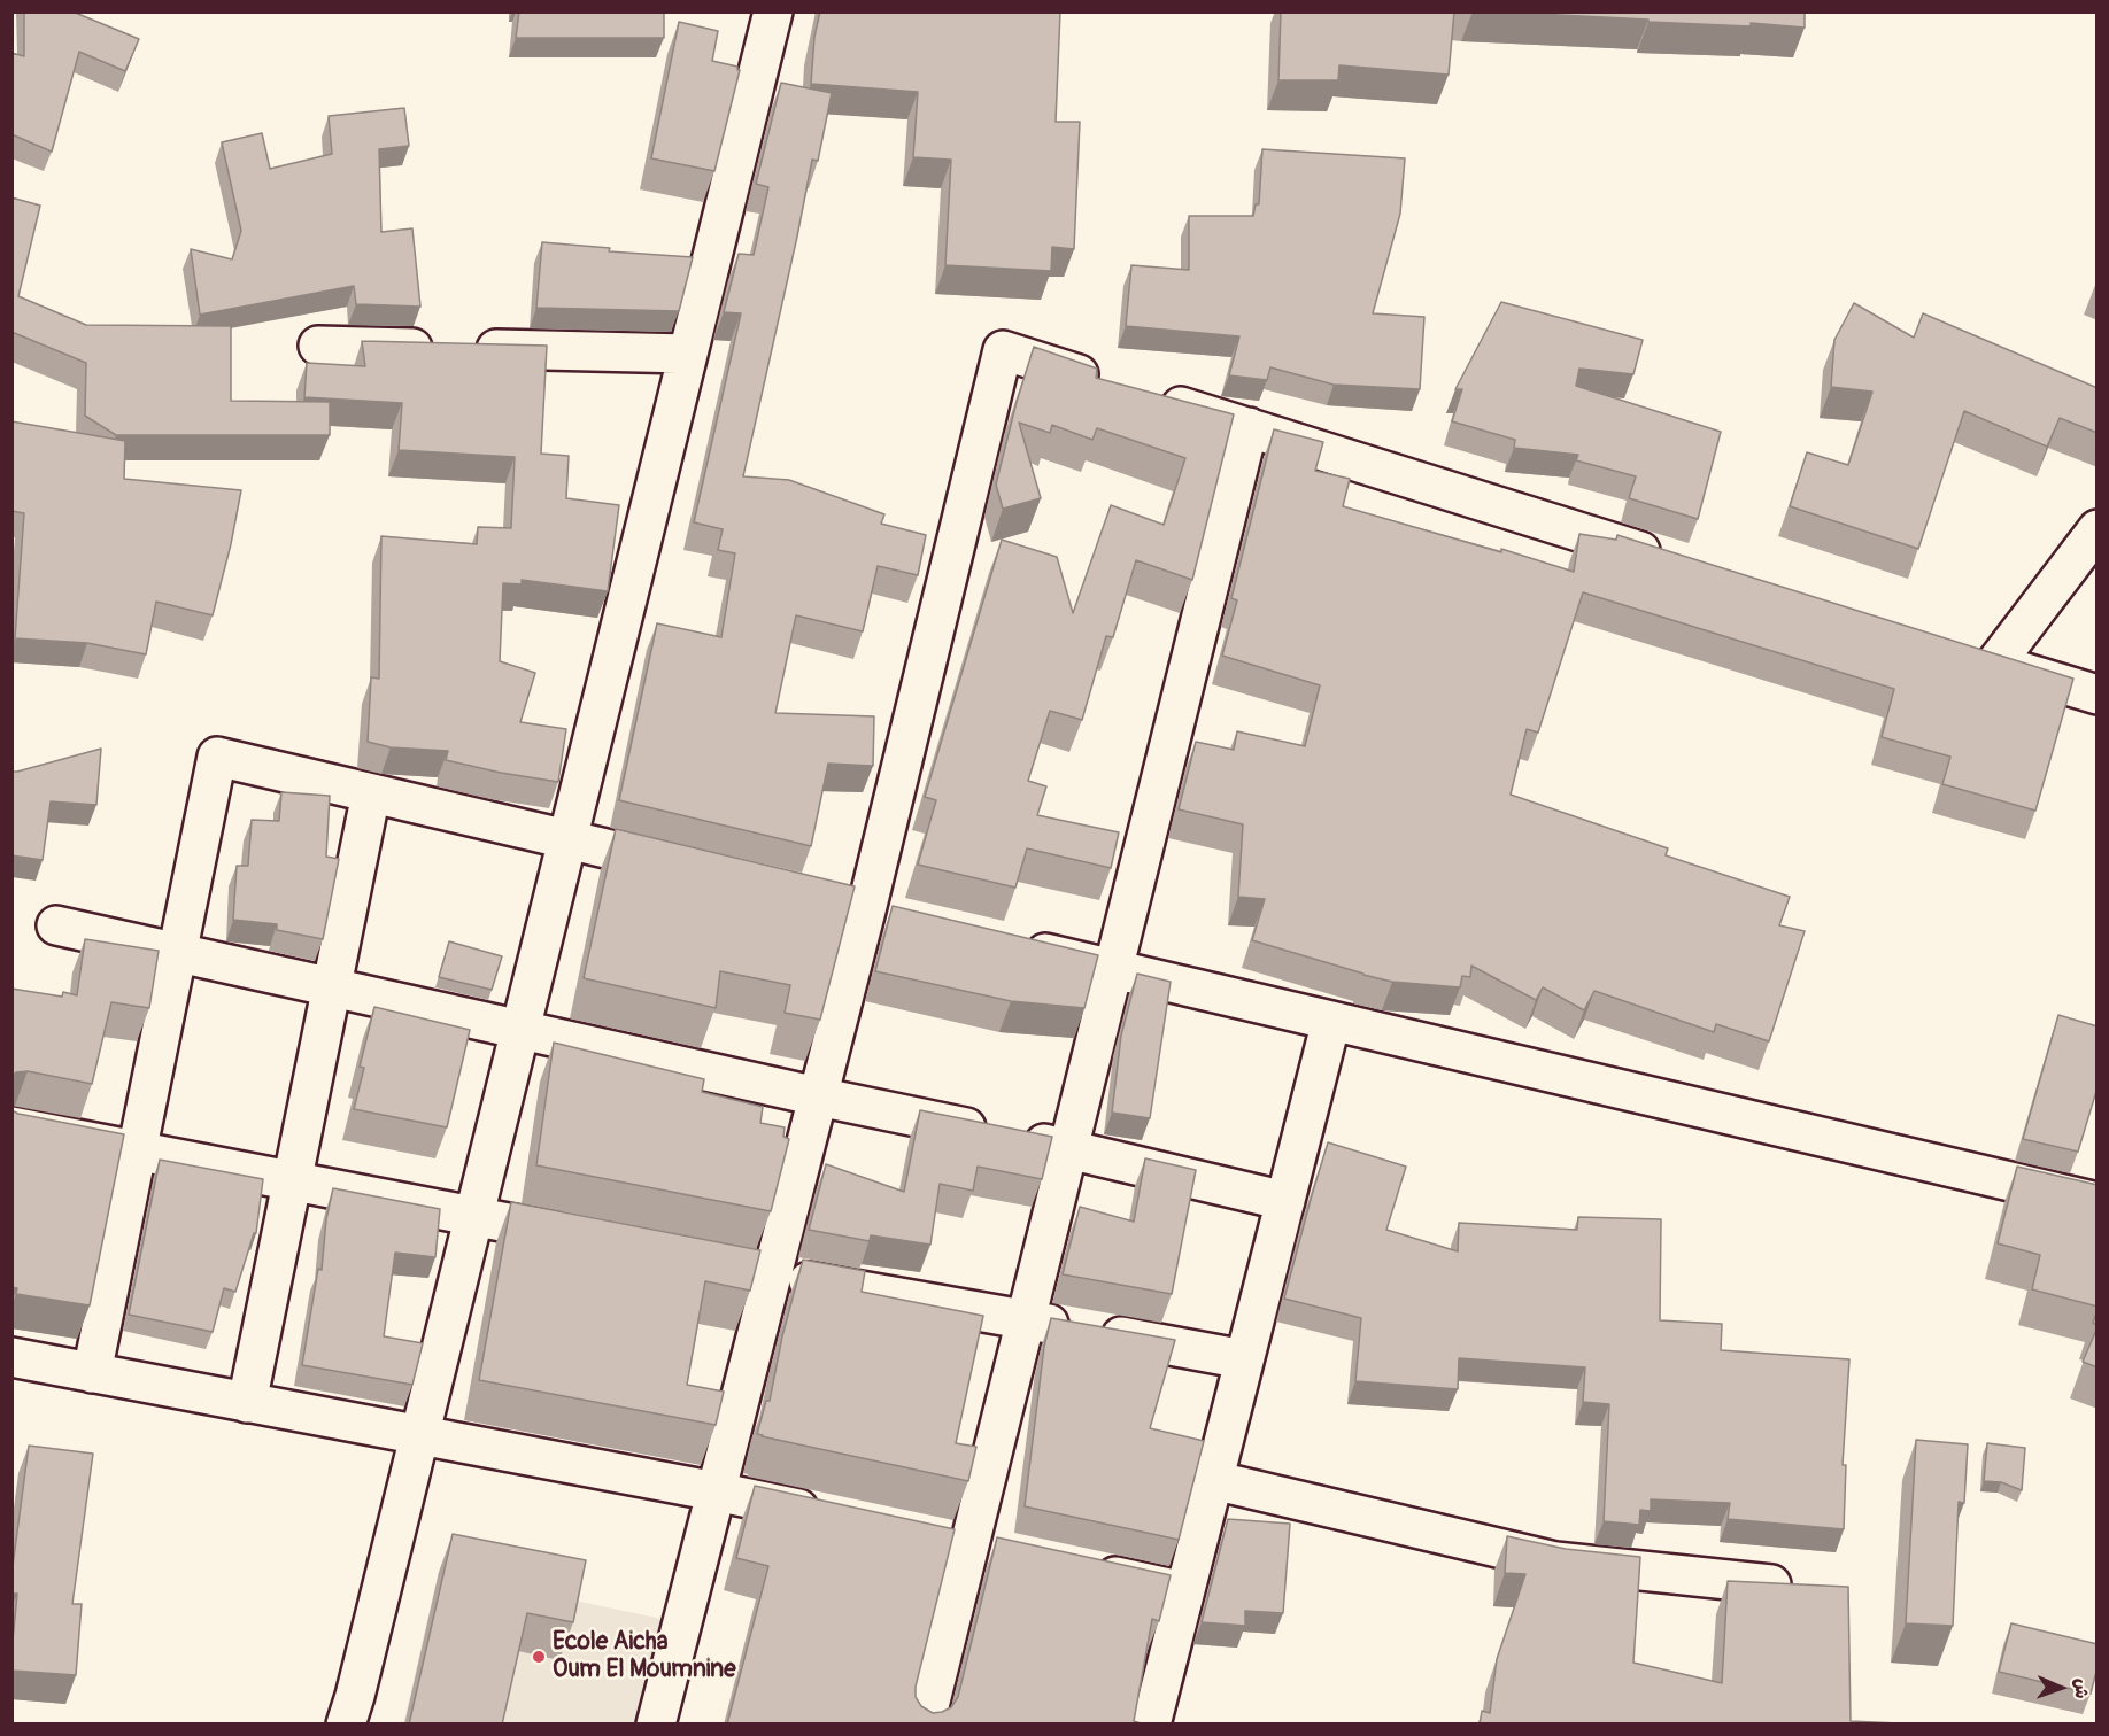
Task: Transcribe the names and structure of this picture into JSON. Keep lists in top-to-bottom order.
{
  "places": ["Ecole Aicha Oum El Moumnine"],
  "north": "right"
}
